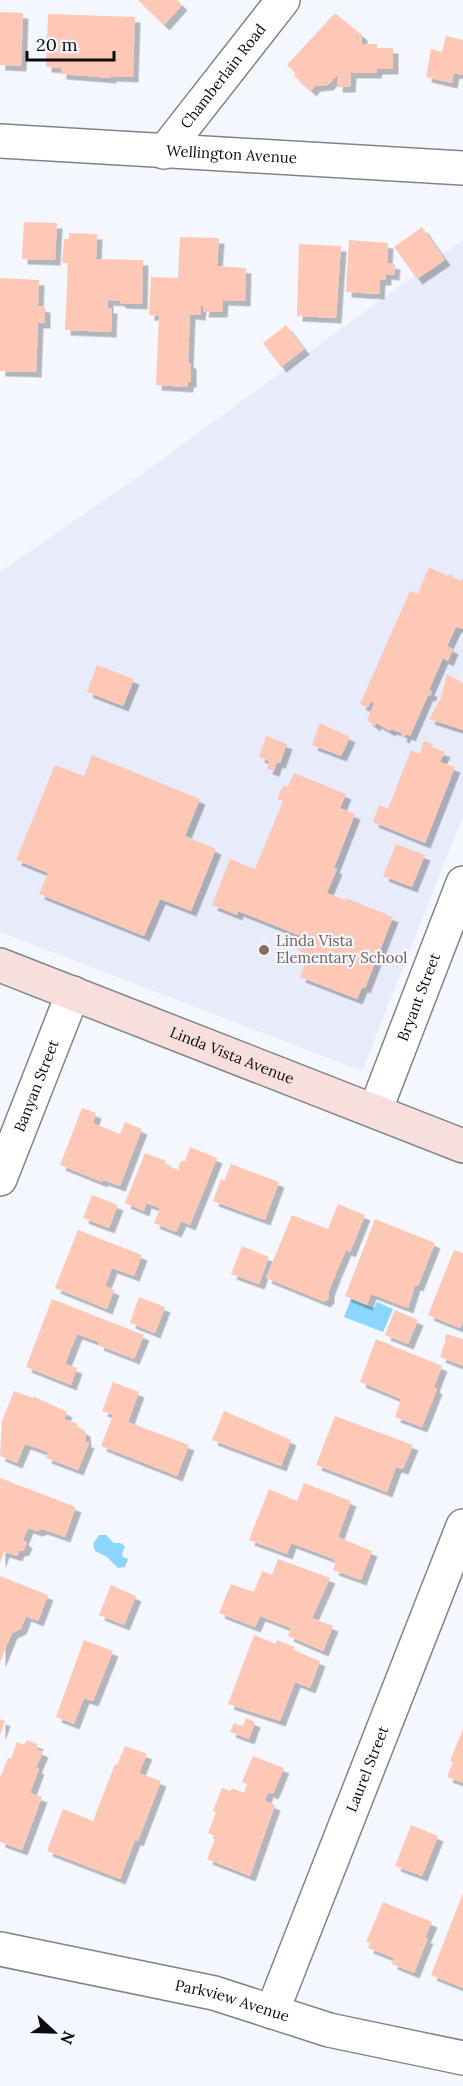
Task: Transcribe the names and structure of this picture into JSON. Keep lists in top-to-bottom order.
{
  "streets": {
    "main road": ["Linda Vista Avenue"],
    "street": [
      "Chamberlain Road",
      "Wellington Avenue",
      "Bryant Street",
      "Banyan Street",
      "Laurel Street",
      "Parkview Avenue"
    ]
  },
  "crossings": [
    ["Chamberlain Road", "Wellington Avenue"],
    ["Bryant Street", "Linda Vista Avenue"],
    ["Linda Vista Avenue", "Banyan Street"],
    ["Laurel Street", "Parkview Avenue"]
  ],
  "places": ["Linda Vista Elementary School"],
  "scale_bar": "20 m",
  "north": "right"
}
